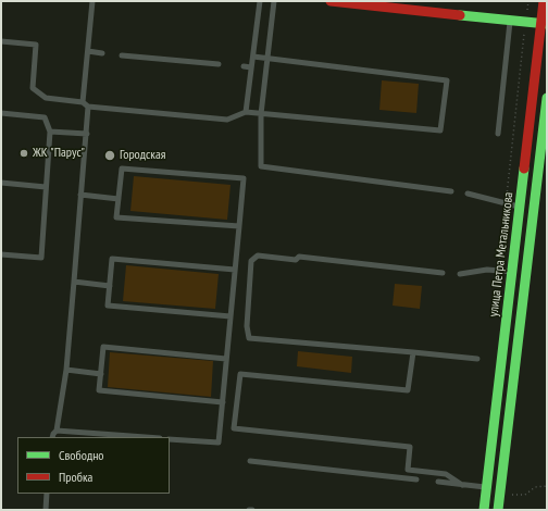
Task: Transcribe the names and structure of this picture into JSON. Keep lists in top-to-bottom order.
{
  "streets": {
    "main road": ["улица Петра Метальникова"]
  },
  "places": ["ЖК \"Парус\"", "Городская"],
  "legend": ["Свободно", "Пробка"]
}
